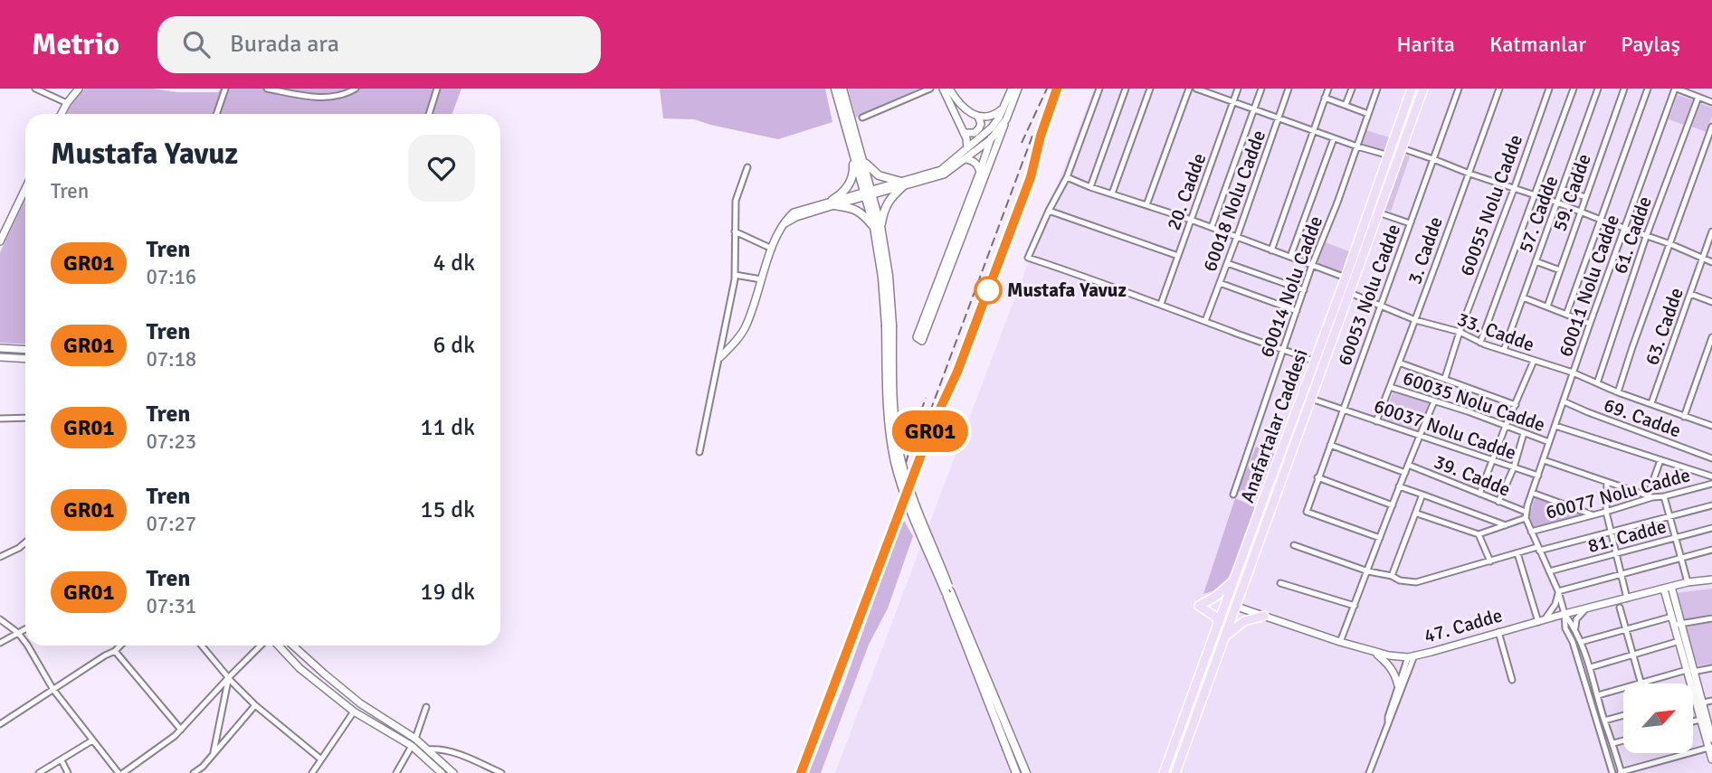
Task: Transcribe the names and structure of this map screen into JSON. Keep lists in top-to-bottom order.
{
  "streets": {
    "main road": ["Anafartalar Caddesi"],
    "street": [
      "20. Cadde",
      "59. Cadde",
      "60018 Nolu Cadde",
      "60055 Nolu Cadde",
      "57. Cadde",
      "61. Cadde",
      "3. Cadde",
      "60011 Nolu Cadde",
      "60014 Nolu Cadde",
      "60053 Nolu Cadde",
      "63. Cadde",
      "33. Cadde",
      "60035 Nolu Cadde",
      "69. Cadde",
      "60037 Nolu Cadde",
      "39. Cadde",
      "60077 Nolu Cadde",
      "81. Cadde",
      "47. Cadde"
    ]
  },
  "crossings": [
    ["60055 Nolu Cadde", "33. Cadde"],
    ["57. Cadde", "33. Cadde"],
    ["61. Cadde", "33. Cadde"],
    ["3. Cadde", "33. Cadde"],
    ["3. Cadde", "60035 Nolu Cadde"],
    ["3. Cadde", "60037 Nolu Cadde"],
    ["60011 Nolu Cadde", "33. Cadde"],
    ["60011 Nolu Cadde", "60035 Nolu Cadde"],
    ["60011 Nolu Cadde", "69. Cadde"],
    ["60011 Nolu Cadde", "60037 Nolu Cadde"],
    ["60011 Nolu Cadde", "39. Cadde"],
    ["60053 Nolu Cadde", "33. Cadde"],
    ["60053 Nolu Cadde", "60037 Nolu Cadde"],
    ["60053 Nolu Cadde", "39. Cadde"],
    ["63. Cadde", "33. Cadde"],
    ["33. Cadde", "Anafartalar Caddesi"],
    ["Anafartalar Caddesi", "60037 Nolu Cadde"],
    ["Anafartalar Caddesi", "47. Cadde"]
  ],
  "places": ["Mustafa Yavuz"],
  "north": "top right",
  "page": {
    "header": "Metrio",
    "search": "Burada ara",
    "nav": ["Harita", "Katmanlar", "Paylaş"],
    "on_map": "GR01",
    "heading": ["Mustafa Yavuz", "Tren"],
    "list": [
      {
        "mark": "GR01",
        "name": "Tren",
        "note": "07:16",
        "value": "4 dk"
      },
      {
        "mark": "GR01",
        "name": "Tren",
        "note": "07:18",
        "value": "6 dk"
      },
      {
        "mark": "GR01",
        "name": "Tren",
        "note": "07:23",
        "value": "11 dk"
      },
      {
        "mark": "GR01",
        "name": "Tren",
        "note": "07:27",
        "value": "15 dk"
      },
      {
        "mark": "GR01",
        "name": "Tren",
        "note": "07:31",
        "value": "19 dk"
      }
    ]
  }
}
